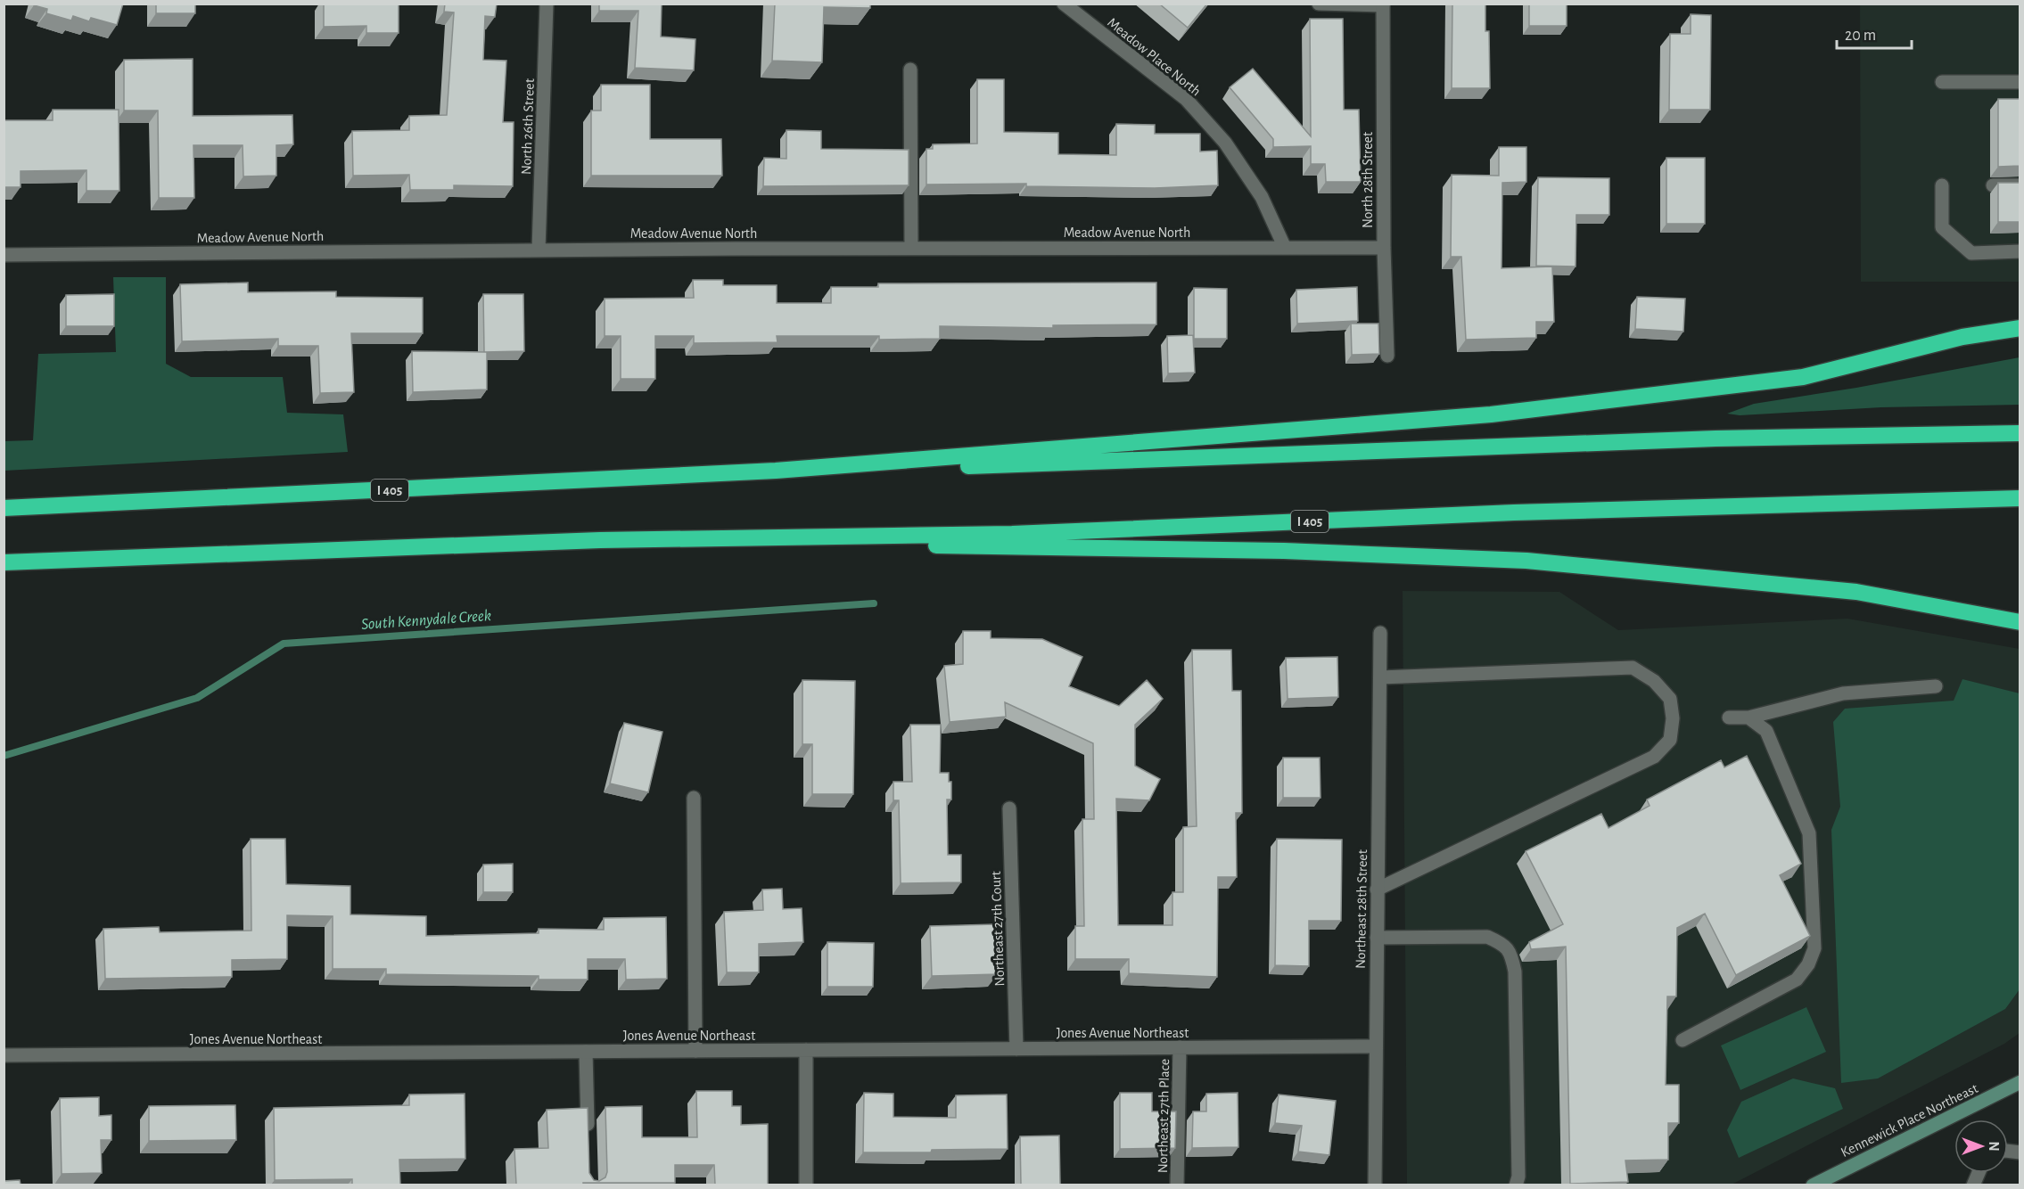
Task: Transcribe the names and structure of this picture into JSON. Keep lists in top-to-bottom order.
{
  "streets": {
    "highway": ["I 405"],
    "street": [
      "Meadow Place North",
      "North 26th Street",
      "North 28th Street",
      "Meadow Avenue North",
      "Northeast 28th Street",
      "Northeast 27th Court",
      "Jones Avenue Northeast",
      "Northeast 27th Place",
      "Kennewick Place Northeast"
    ]
  },
  "crossings": [
    ["Meadow Place North", "Meadow Avenue North"],
    ["North 26th Street", "Meadow Avenue North"],
    ["North 28th Street", "Meadow Avenue North"],
    ["Northeast 28th Street", "Jones Avenue Northeast"],
    ["Northeast 27th Court", "Jones Avenue Northeast"],
    ["Jones Avenue Northeast", "Northeast 27th Place"]
  ],
  "water": ["South Kennydale Creek"],
  "scale_bar": "20 m",
  "north": "right"
}
